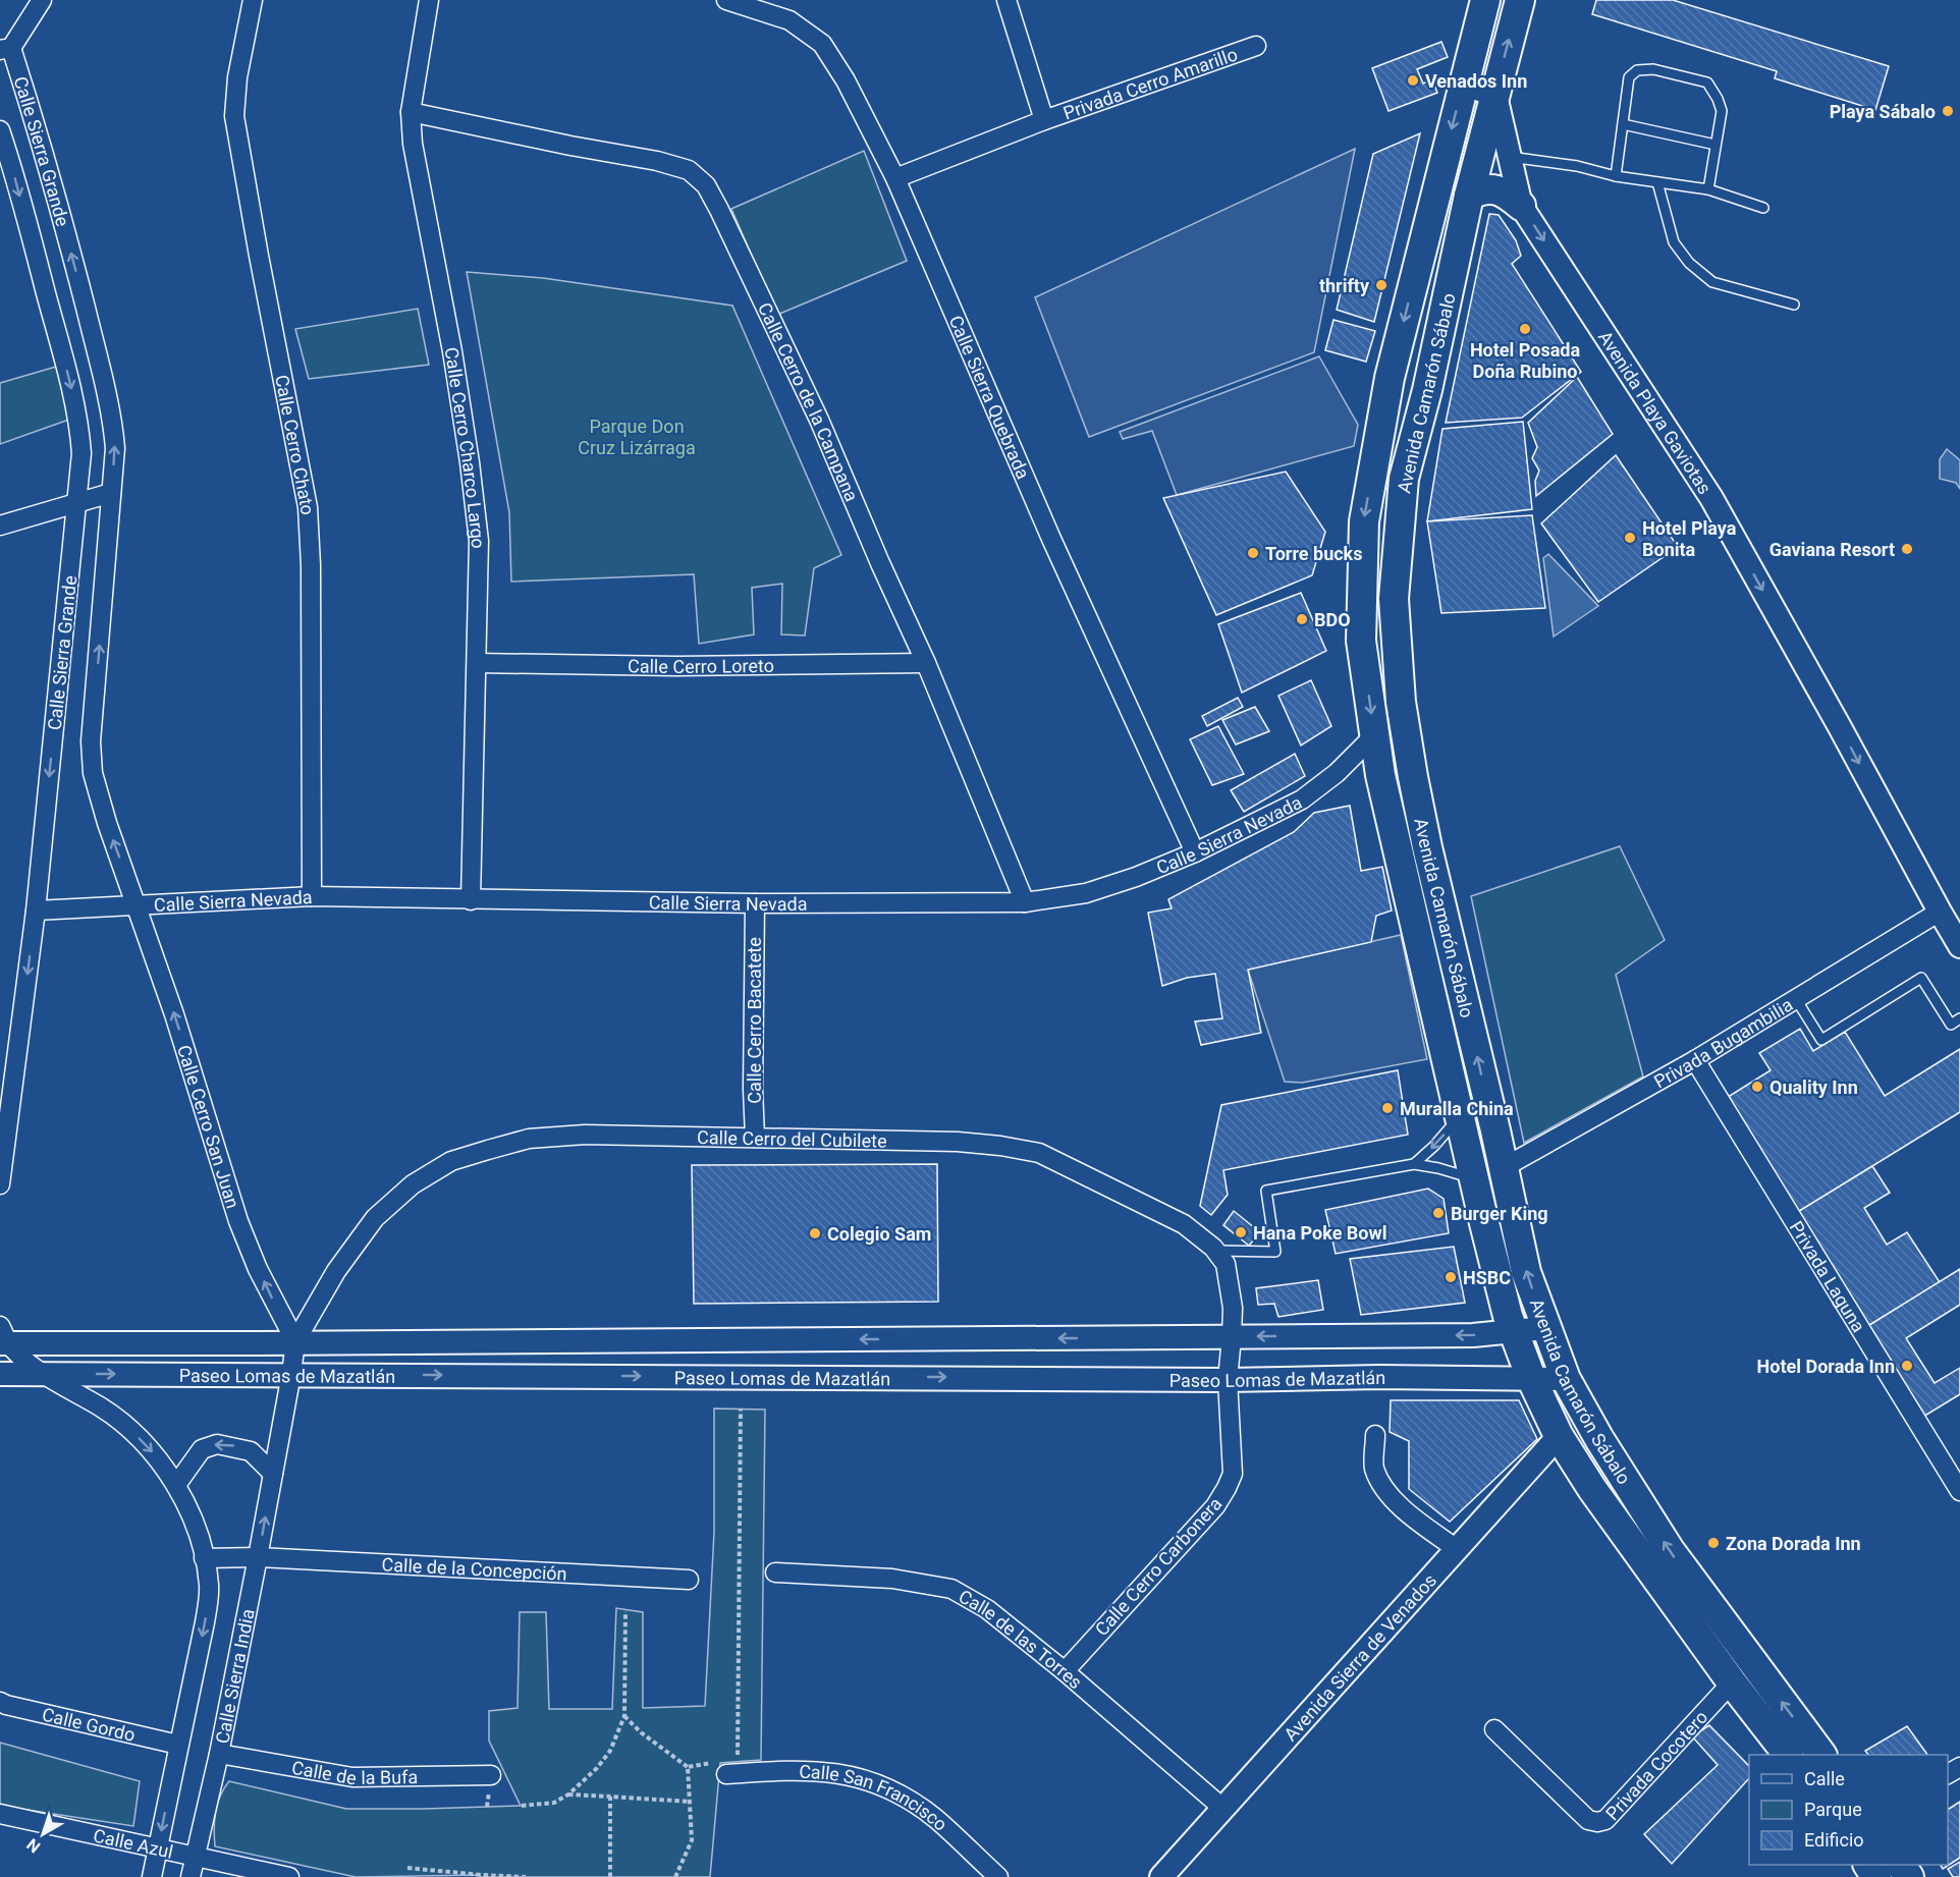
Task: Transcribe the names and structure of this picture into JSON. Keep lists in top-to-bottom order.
{
  "streets": {
    "main road": ["Avenida Camarón Sábalo"],
    "street": [
      "Privada Cerro Amarillo",
      "Calle Sierra Grande",
      "Calle Sierra Quebrada",
      "Calle Cerro de la Campana",
      "Avenida Playa Gaviotas",
      "Calle Cerro Chato",
      "Calle Cerro Charco Largo",
      "Calle Cerro Loreto",
      "Calle Sierra Nevada",
      "Calle Cerro Bacatete",
      "Privada Bugambilia",
      "Calle Cerro San Juan",
      "Calle Cerro del Cubilete",
      "Privada Laguna",
      "Paseo Lomas de Mazatlán",
      "Calle Cerro Carbonera",
      "Calle de la Concepción",
      "Calle de las Torres",
      "Avenida Sierra de Venados",
      "Calle Sierra India",
      "Calle Gordo",
      "Privada Cocotero",
      "Calle de la Bufa",
      "Calle San Francisco",
      "Calle Azul"
    ]
  },
  "crossings": [
    ["Privada Cerro Amarillo", "Calle Sierra Quebrada"],
    ["Calle Sierra Grande", "Calle Sierra Nevada"],
    ["Calle Sierra Grande", "Calle Cerro San Juan"],
    ["Avenida Camarón Sábalo", "Avenida Playa Gaviotas"],
    ["Avenida Camarón Sábalo", "Calle Sierra Nevada"],
    ["Avenida Camarón Sábalo", "Privada Bugambilia"],
    ["Avenida Camarón Sábalo", "Paseo Lomas de Mazatlán"],
    ["Avenida Camarón Sábalo", "Avenida Sierra de Venados"],
    ["Avenida Camarón Sábalo", "Privada Cocotero"],
    ["Calle Sierra Quebrada", "Calle Sierra Nevada"],
    ["Calle Cerro de la Campana", "Calle Cerro Charco Largo"],
    ["Calle Cerro de la Campana", "Calle Cerro Loreto"],
    ["Calle Cerro de la Campana", "Calle Sierra Nevada"],
    ["Avenida Playa Gaviotas", "Privada Bugambilia"],
    ["Calle Cerro Chato", "Calle Sierra Nevada"],
    ["Calle Cerro Charco Largo", "Calle Cerro Loreto"],
    ["Calle Cerro Charco Largo", "Calle Sierra Nevada"],
    ["Calle Sierra Nevada", "Calle Cerro Bacatete"],
    ["Calle Sierra Nevada", "Calle Cerro San Juan"],
    ["Calle Cerro Bacatete", "Calle Cerro del Cubilete"],
    ["Privada Bugambilia", "Privada Laguna"],
    ["Calle Cerro San Juan", "Calle Cerro del Cubilete"],
    ["Calle Cerro San Juan", "Paseo Lomas de Mazatlán"],
    ["Calle Cerro San Juan", "Calle Sierra India"],
    ["Calle Cerro del Cubilete", "Paseo Lomas de Mazatlán"],
    ["Calle Cerro del Cubilete", "Calle Cerro Carbonera"],
    ["Calle Cerro del Cubilete", "Calle Sierra India"],
    ["Paseo Lomas de Mazatlán", "Calle Cerro Carbonera"],
    ["Paseo Lomas de Mazatlán", "Calle Sierra India"],
    ["Calle Cerro Carbonera", "Calle de las Torres"],
    ["Calle de la Concepción", "Calle Sierra India"],
    ["Calle de las Torres", "Avenida Sierra de Venados"],
    ["Calle Sierra India", "Calle de la Bufa"],
    ["Calle Sierra India", "Calle Azul"]
  ],
  "one_way": ["Avenida Playa Gaviotas", "Calle Cerro San Juan"],
  "parks": ["Parque Don Cruz Lizárraga"],
  "places": [
    "Venados Inn",
    "Playa Sábalo",
    "thrifty",
    "Hotel Posada Doña Rubino",
    "Hotel Playa Bonita",
    "Gaviana Resort",
    "Torre bucks",
    "BDO",
    "Quality Inn",
    "Muralla China",
    "Burger King",
    "Hana Poke Bowl",
    "Colegio Sam",
    "HSBC",
    "Hotel Dorada Inn",
    "Zona Dorada Inn"
  ],
  "legend": ["Calle", "Parque", "Edificio"],
  "north": "bottom left"
}
